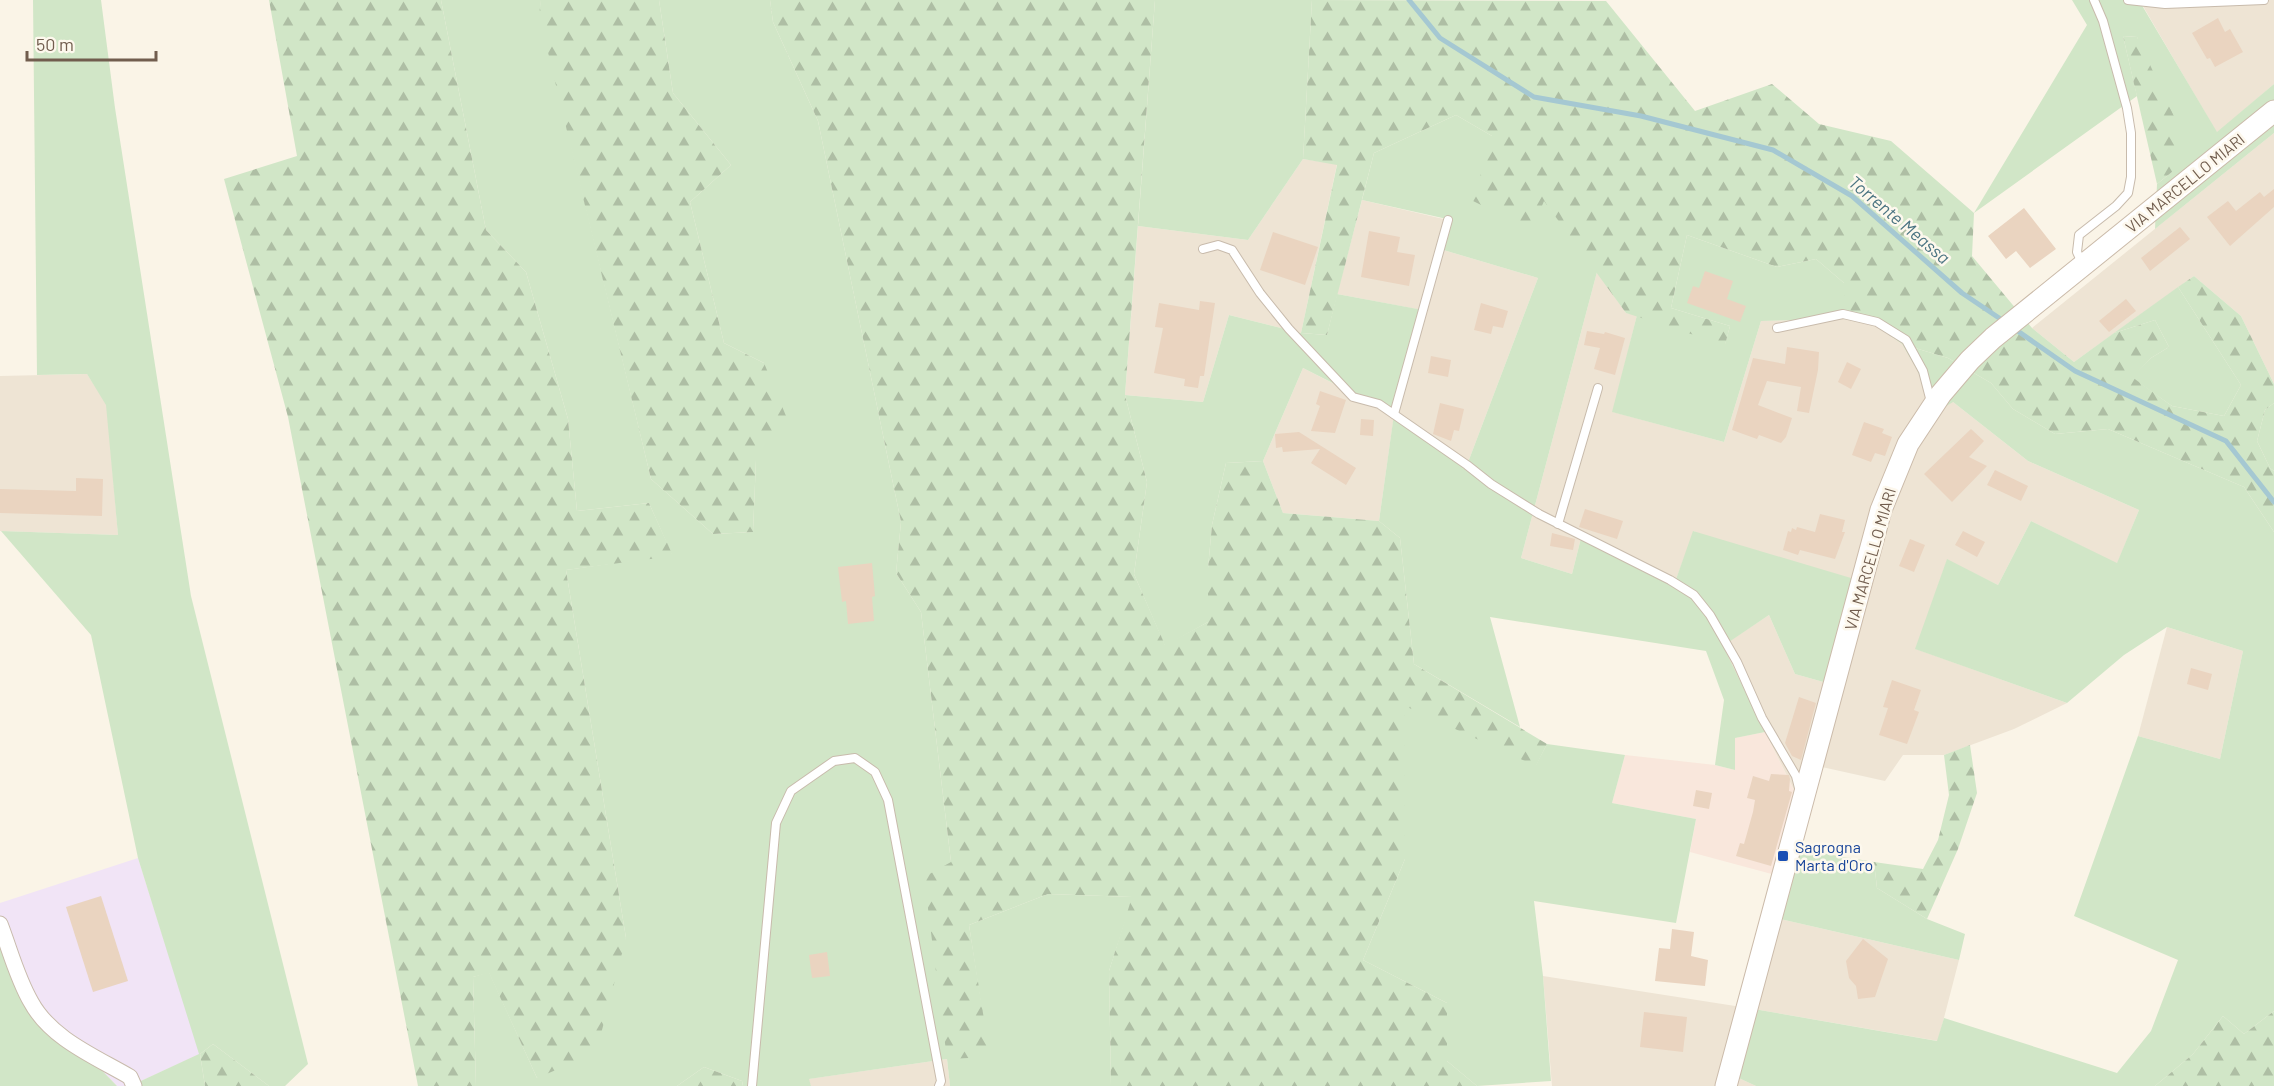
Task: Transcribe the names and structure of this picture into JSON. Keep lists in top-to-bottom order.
{
  "streets": {
    "main road": ["VIA MARCELLO MIARI"]
  },
  "water": ["Torrente Meassa"],
  "places": {
    "transit": ["Sagrogna Marta d'Oro"]
  },
  "scale_bar": "50 m"
}
